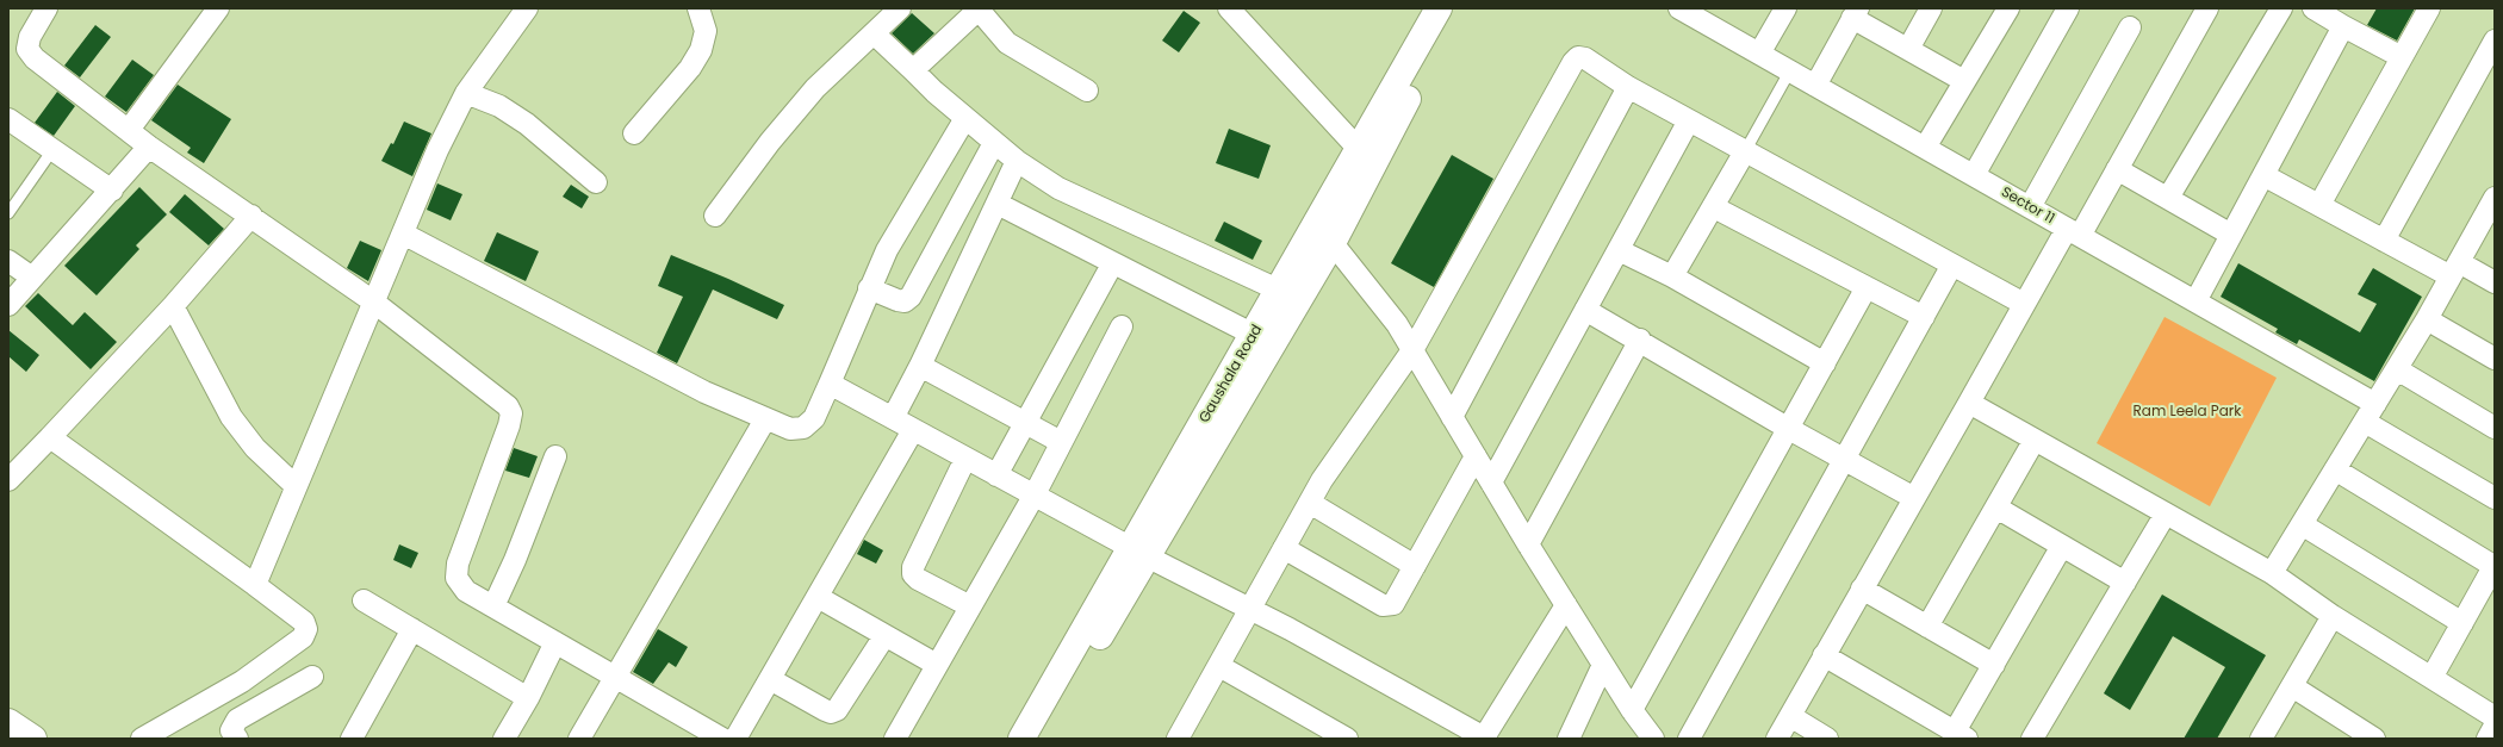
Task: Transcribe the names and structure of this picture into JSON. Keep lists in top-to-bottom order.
{
  "streets": {
    "street": ["Sector 11", "Gaushala Road"]
  },
  "parks": ["Ram Leela Park"]
}
